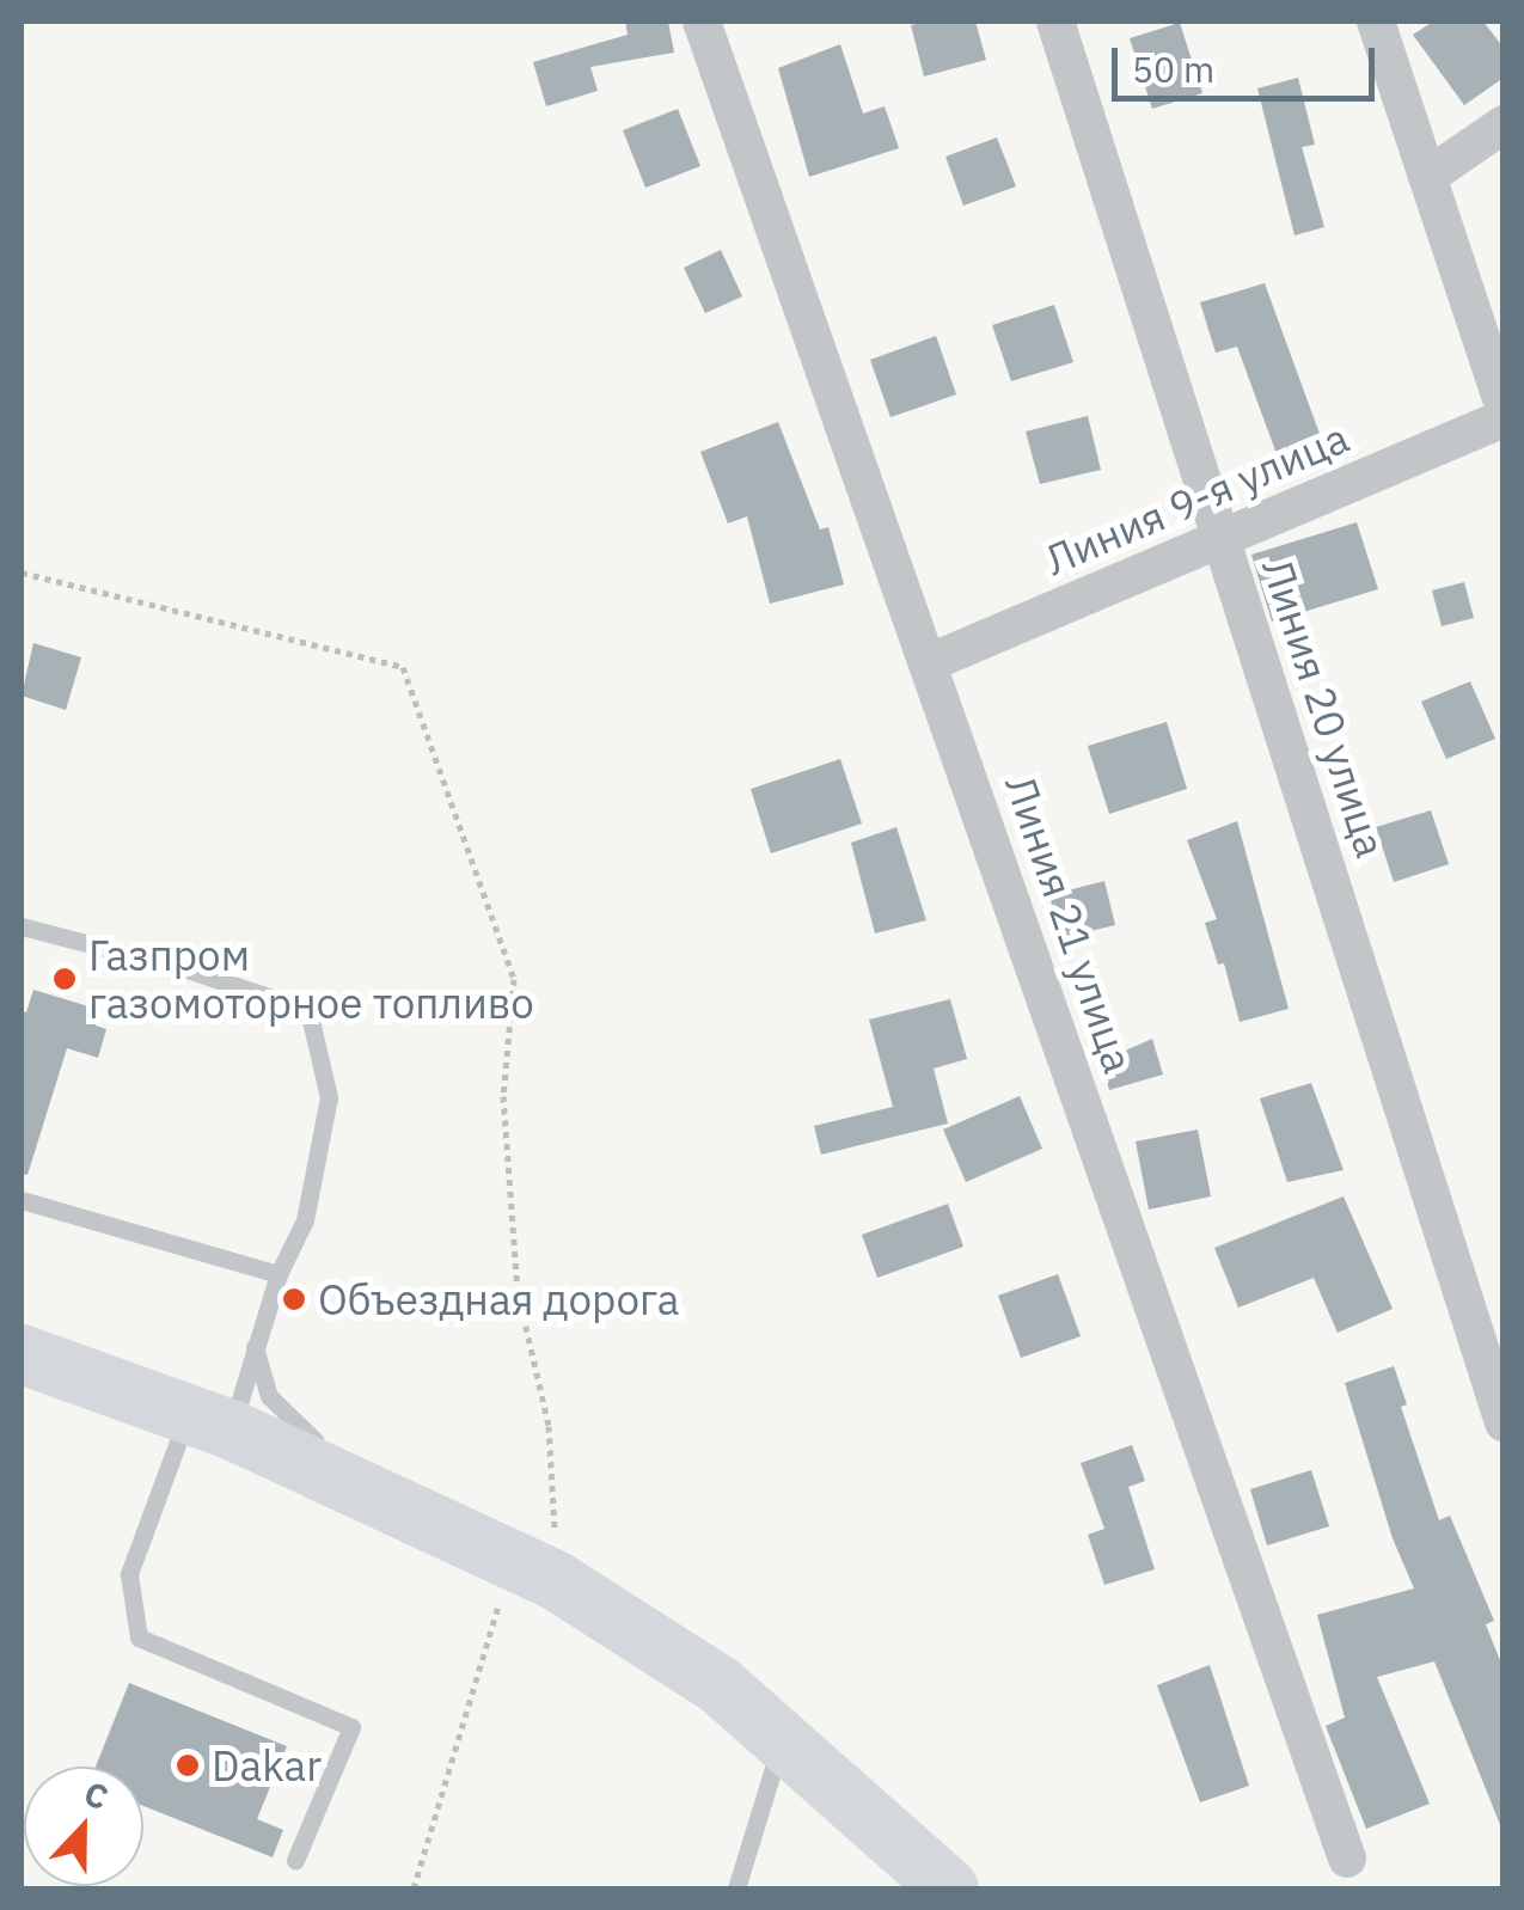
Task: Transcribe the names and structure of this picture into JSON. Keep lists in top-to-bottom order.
{
  "streets": {
    "street": ["Линия 9-я улица", "Линия 20 улица", "Линия 21 улица"]
  },
  "crossings": [
    ["Линия 9-я улица", "Линия 20 улица"],
    ["Линия 9-я улица", "Линия 21 улица"]
  ],
  "places": ["Газпром газомоторное топливо", "Объездная дорога", "Dakar"],
  "scale_bar": "50 m",
  "north": "top"
}
